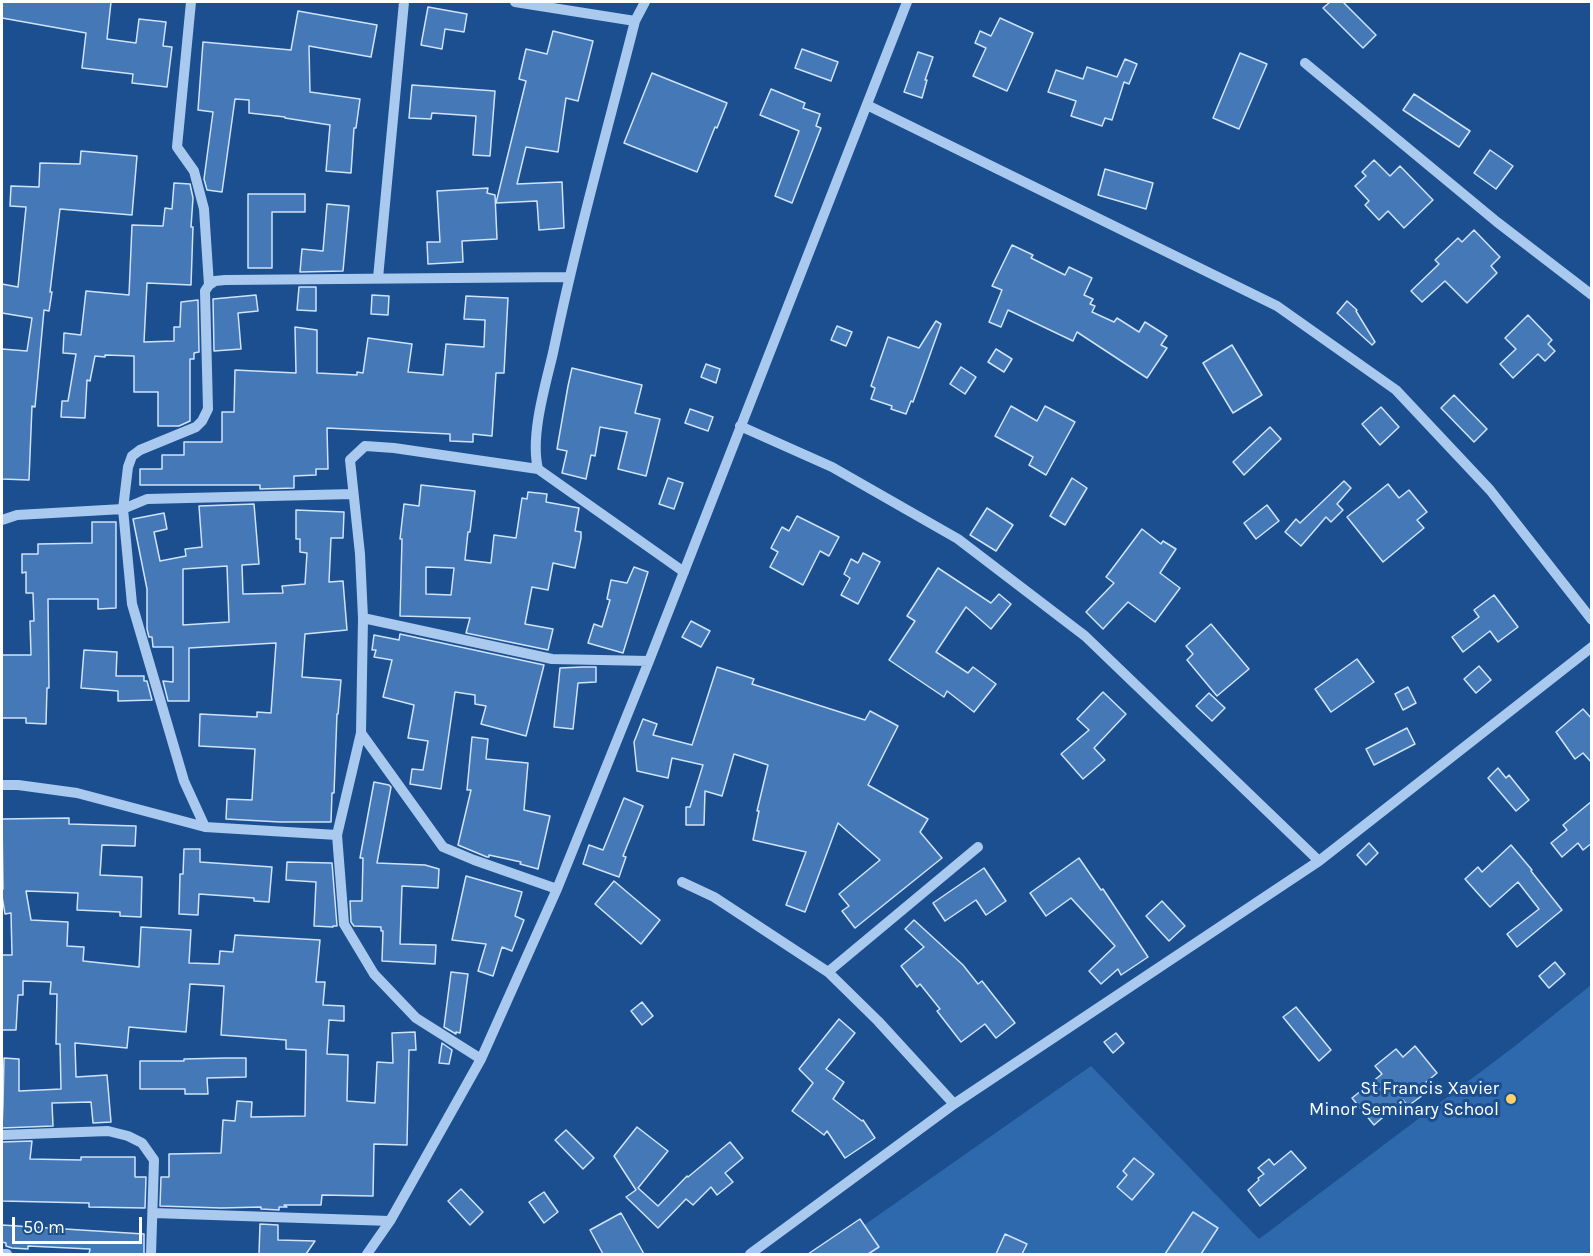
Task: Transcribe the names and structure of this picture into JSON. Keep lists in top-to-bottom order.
{
  "places": ["St Francis Xavier Minor Seminary School"],
  "scale_bar": "50 m"
}
